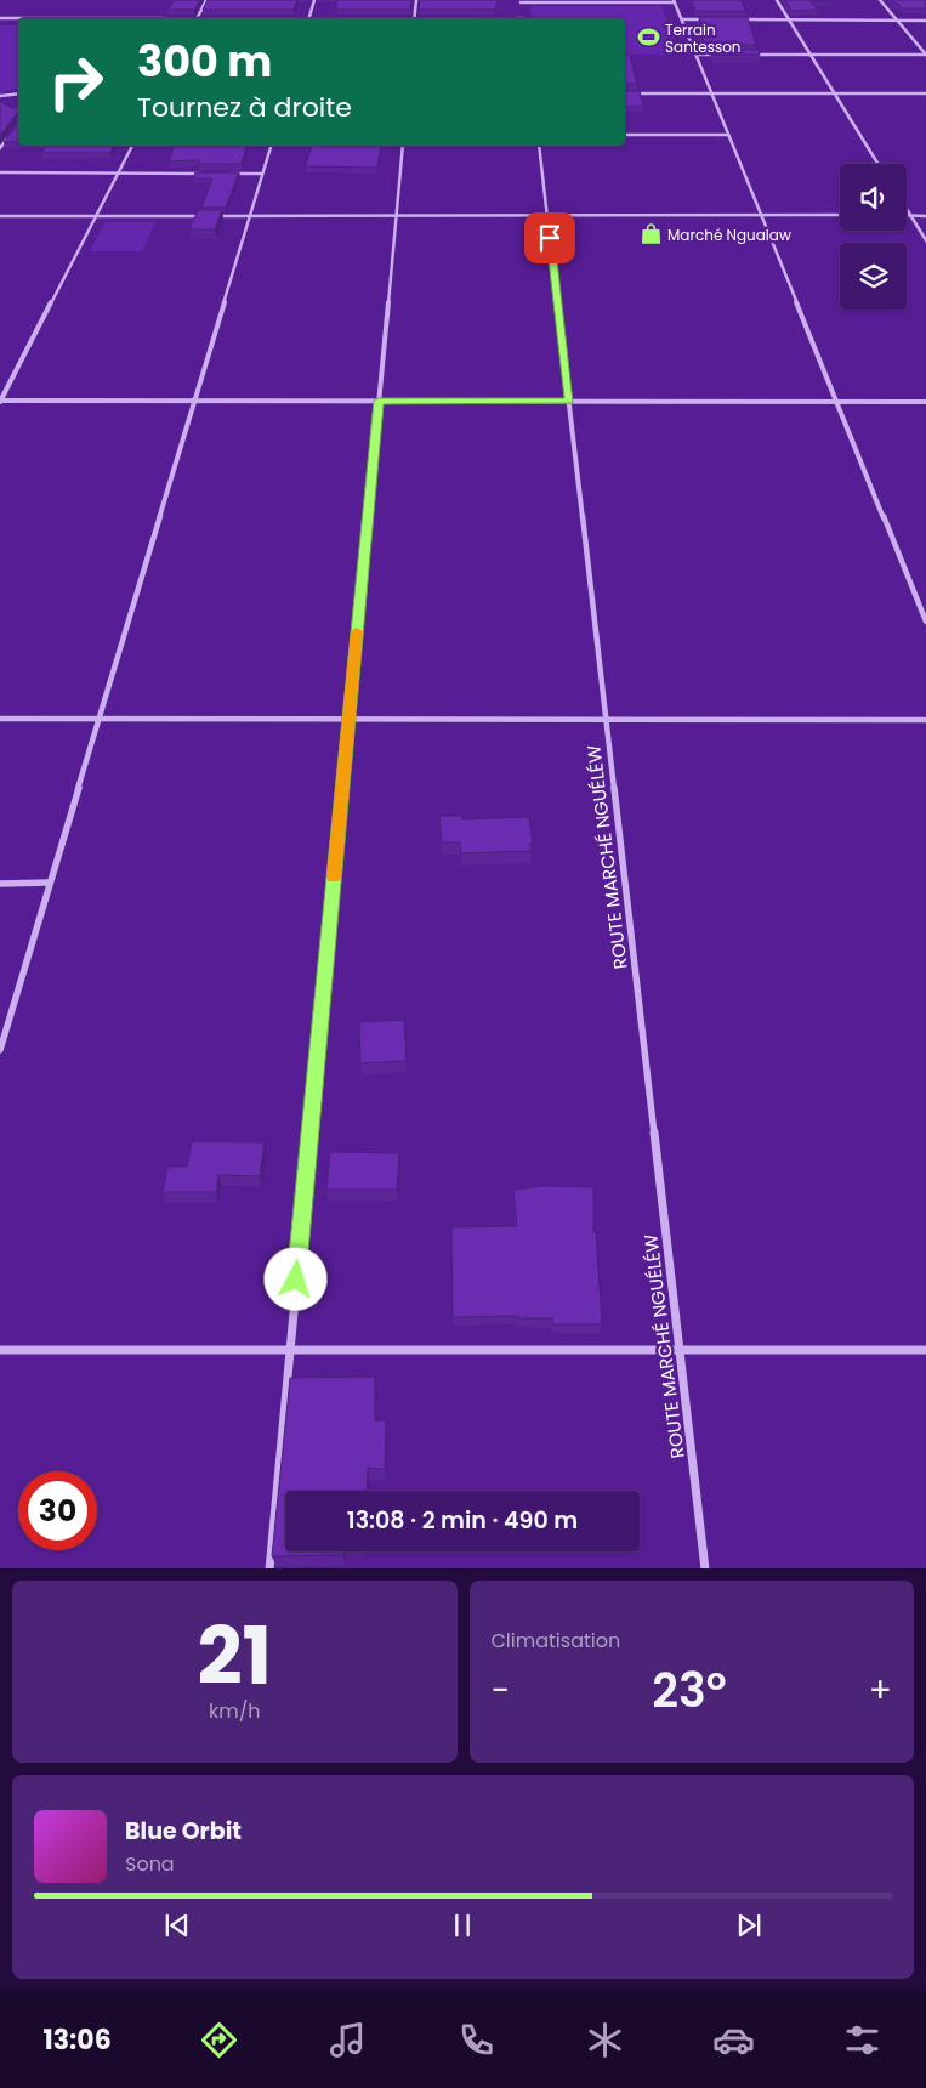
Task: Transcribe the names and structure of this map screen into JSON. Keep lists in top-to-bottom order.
{
  "streets": {
    "street": ["ROUTE MARCHÉ NGUÉLÉW"]
  },
  "places": {
    "sports": ["Terrain Santesson"],
    "shop": ["Marché Ngualaw"]
  },
  "page": {
    "turn": ["300 m", "Tournez à droite"],
    "limit": "30",
    "trip": "13:08 · 2 min · 490 m",
    "tile": [
      ["21", "km/h"],
      "Climatisation"
    ],
    "heat": ["−", "23°", "+"],
    "song": ["Blue Orbit", "Sona"],
    "tabs": "13:06"
  }
}
